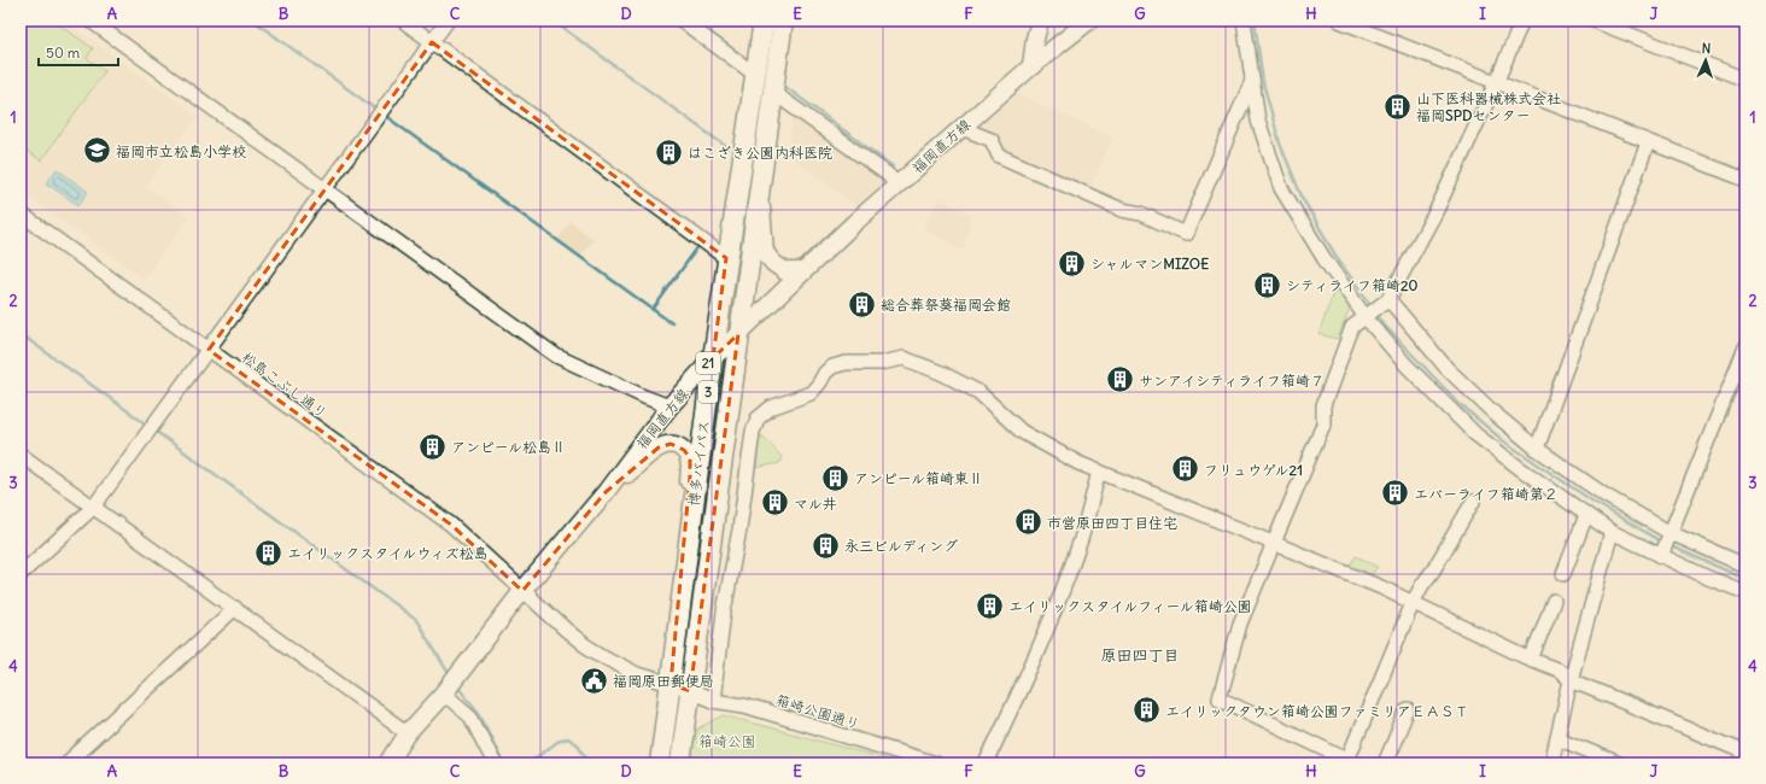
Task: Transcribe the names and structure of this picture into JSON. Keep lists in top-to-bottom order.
{
  "streets": {
    "highway": ["3", "博多バイパス"],
    "main road": ["福岡直方線", "21"],
    "street": ["松島こぶし通り", "箱崎公園通り"]
  },
  "crossings": [
    ["福岡直方線", "松島こぶし通り"],
    ["福岡直方線", "博多バイパス"],
    ["松島こぶし通り", "博多バイパス"],
    ["松島こぶし通り", "箱崎公園通り"],
    ["博多バイパス", "箱崎公園通り"]
  ],
  "districts": ["原田四丁目"],
  "parks": ["箱崎公園"],
  "places": {
    "building": [
      "山下医科器械株式会社 福岡SPDセンター",
      "はこざき公園内科医院",
      "シャルマンMIZOE",
      "シティライフ箱崎20",
      "総合葬祭葵福岡会館",
      "サンアイシティライフ箱崎７",
      "アンピール松島Ⅱ",
      "フリュウゲル21",
      "アンピール箱崎東Ⅱ",
      "エバーライフ箱崎第２",
      "マル井",
      "市営原田四丁目住宅",
      "永三ビルディング",
      "エイリックスタイルウィズ松島",
      "エイリックスタイルフィール箱崎公園",
      "エイリックタウン箱崎公園ファミリアＥＡＳＴ"
    ],
    "school or university": ["福岡市立松島小学校"],
    "public building": ["福岡原田郵便局"]
  },
  "scale_bar": "50 m",
  "north": "top",
  "grid": {
    "columns": [
      "A",
      "B",
      "C",
      "D",
      "E",
      "F",
      "G",
      "H",
      "I",
      "J"
    ],
    "rows": [
      "1",
      "2",
      "3",
      "4"
    ]
  }
}
